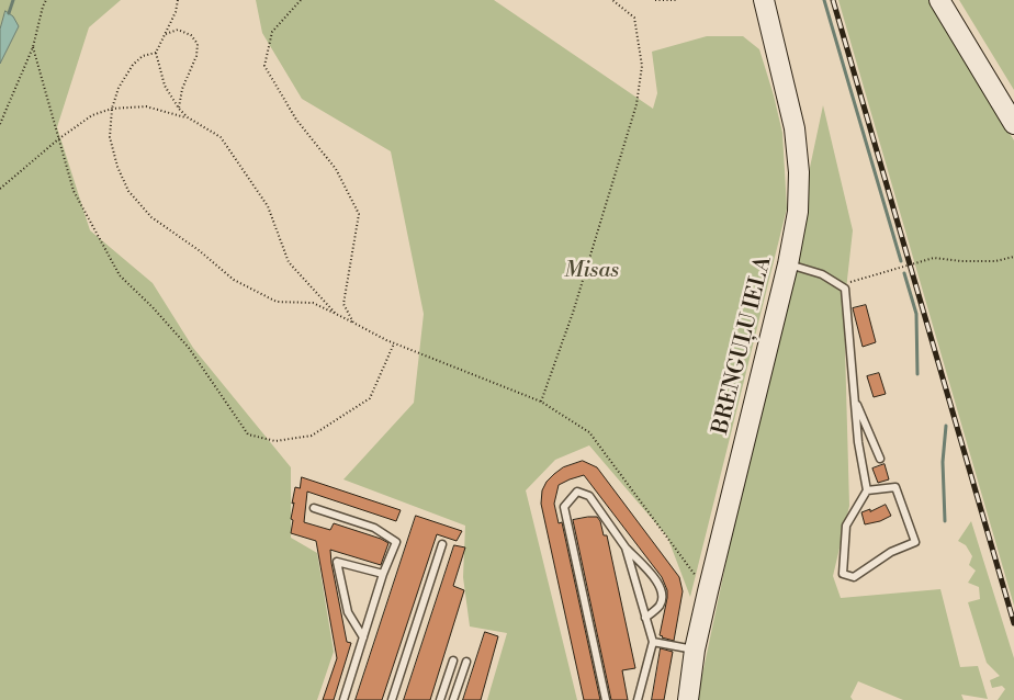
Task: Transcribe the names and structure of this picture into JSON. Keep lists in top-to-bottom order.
{
  "streets": {
    "street": ["BRENGUĻU IELA"]
  },
  "parks": ["Misas"]
}
